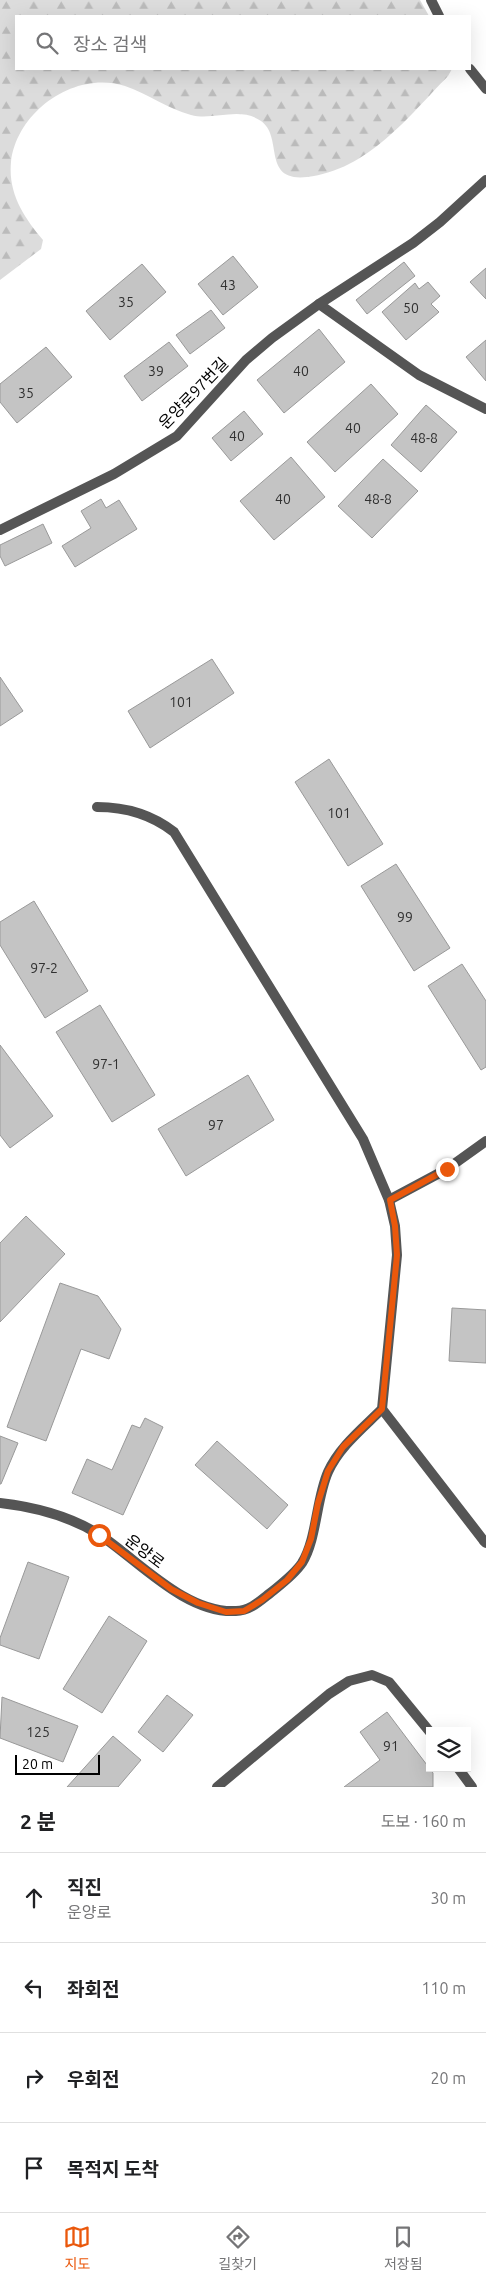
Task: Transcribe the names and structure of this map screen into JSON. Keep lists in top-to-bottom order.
{
  "streets": {
    "lane": ["운양로97번길", "운양로"]
  },
  "house_numbers": [
    "43",
    "35",
    "50",
    "39",
    "40",
    "35",
    "40",
    "40",
    "48-8",
    "40",
    "48-8",
    "101",
    "101",
    "99",
    "97-2",
    "97-1",
    "97",
    "125",
    "91"
  ],
  "scale_bar": "20 m",
  "page": {
    "search": "장소 검색",
    "scale": "20 m",
    "heading": ["2 분", "도보 · 160 m"],
    "list": [
      ["직진", "운양로", "30 m"],
      ["좌회전", "110 m"],
      ["우회전", "20 m"],
      "목적지 도착"
    ],
    "nav": ["지도", "길찾기", "저장됨"]
  }
}
